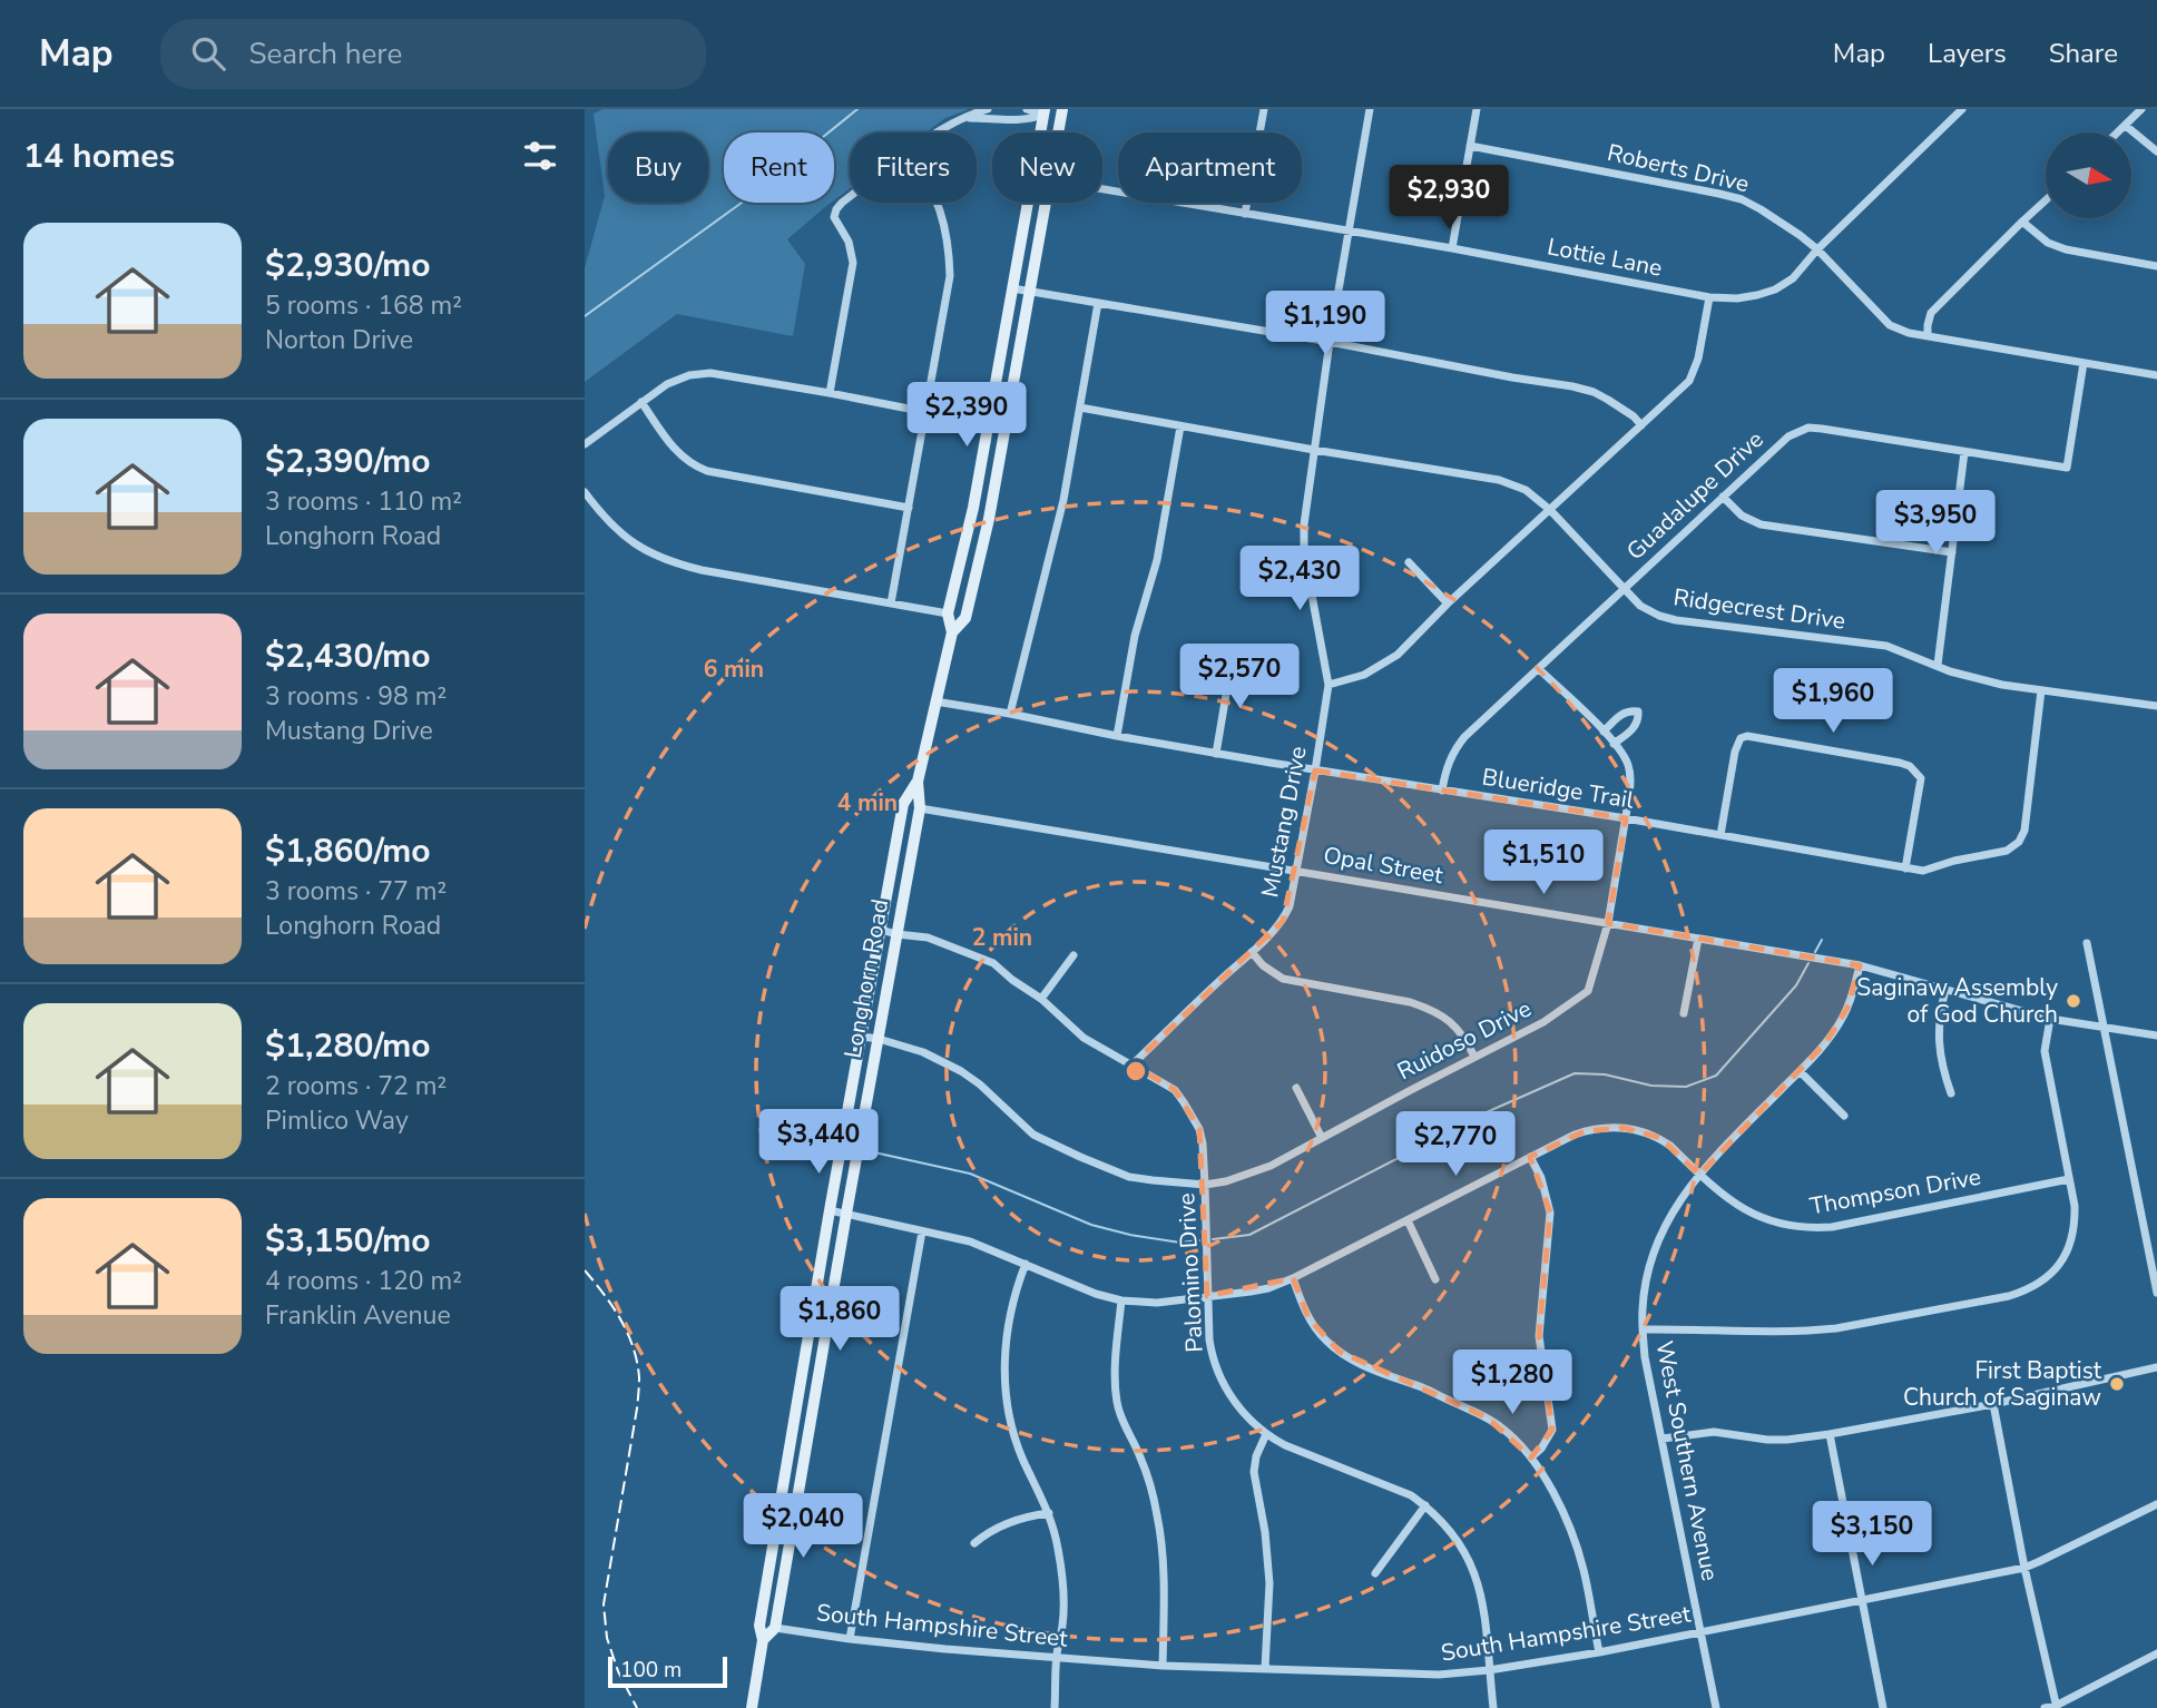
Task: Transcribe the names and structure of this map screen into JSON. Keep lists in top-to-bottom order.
{
  "streets": {
    "main road": ["Longhorn Road"],
    "street": [
      "Roberts Drive",
      "Lottie Lane",
      "Guadalupe Drive",
      "Ridgecrest Drive",
      "Blueridge Trail",
      "Mustang Drive",
      "Opal Street",
      "Ruidoso Drive",
      "Thompson Drive",
      "Palomino Drive",
      "West Southern Avenue",
      "South Hampshire Street"
    ]
  },
  "crossings": [
    ["Roberts Drive", "Lottie Lane"],
    ["Roberts Drive", "Guadalupe Drive"],
    ["Lottie Lane", "Mustang Drive"],
    ["Guadalupe Drive", "Ridgecrest Drive"],
    ["Guadalupe Drive", "Blueridge Trail"],
    ["Guadalupe Drive", "Ruidoso Drive"],
    ["Ridgecrest Drive", "Blueridge Trail"],
    ["Ridgecrest Drive", "Mustang Drive"],
    ["Blueridge Trail", "Mustang Drive"],
    ["Blueridge Trail", "Longhorn Road"],
    ["Blueridge Trail", "Ruidoso Drive"],
    ["Mustang Drive", "Opal Street"],
    ["Mustang Drive", "Palomino Drive"],
    ["Opal Street", "Longhorn Road"],
    ["Opal Street", "Ruidoso Drive"],
    ["Opal Street", "West Southern Avenue"],
    ["Longhorn Road", "Ruidoso Drive"],
    ["Longhorn Road", "Thompson Drive"],
    ["Longhorn Road", "Palomino Drive"],
    ["Longhorn Road", "South Hampshire Street"],
    ["Ruidoso Drive", "Palomino Drive"],
    ["Thompson Drive", "Palomino Drive"],
    ["Thompson Drive", "West Southern Avenue"],
    ["Palomino Drive", "South Hampshire Street"],
    ["West Southern Avenue", "South Hampshire Street"]
  ],
  "places": ["Saginaw Assembly of God Church", "First Baptist Church of Saginaw"],
  "scale_bar": "100 m",
  "north": "right",
  "page": {
    "header": "Map",
    "search": "Search here",
    "nav": ["Map", "Layers", "Share"],
    "heading": "14 homes",
    "chip": [
      "Buy",
      "Rent",
      "Filters",
      "New",
      "Apartment"
    ],
    "price": [
      "$2,930",
      "$1,190",
      "$2,390",
      "$3,950",
      "$2,430",
      "$2,570",
      "$1,960",
      "$1,510",
      "$3,440",
      "$2,770",
      "$1,860",
      "$1,280",
      "$2,040",
      "$3,150"
    ],
    "list": [
      {
        "name": "$2,930/mo",
        "note": "5 rooms · 168 m² · Norton Drive"
      },
      {
        "name": "$2,390/mo",
        "note": "3 rooms · 110 m² · Longhorn Road"
      },
      {
        "name": "$2,430/mo",
        "note": "3 rooms · 98 m² · Mustang Drive"
      },
      {
        "name": "$1,860/mo",
        "note": "3 rooms · 77 m² · Longhorn Road"
      },
      {
        "name": "$1,280/mo",
        "note": "2 rooms · 72 m² · Pimlico Way"
      },
      {
        "name": "$3,150/mo",
        "note": "4 rooms · 120 m² · Franklin Avenue"
      }
    ],
    "scale": "100 m"
  },
  "rings": ["6 min", "4 min", "2 min"]
}
